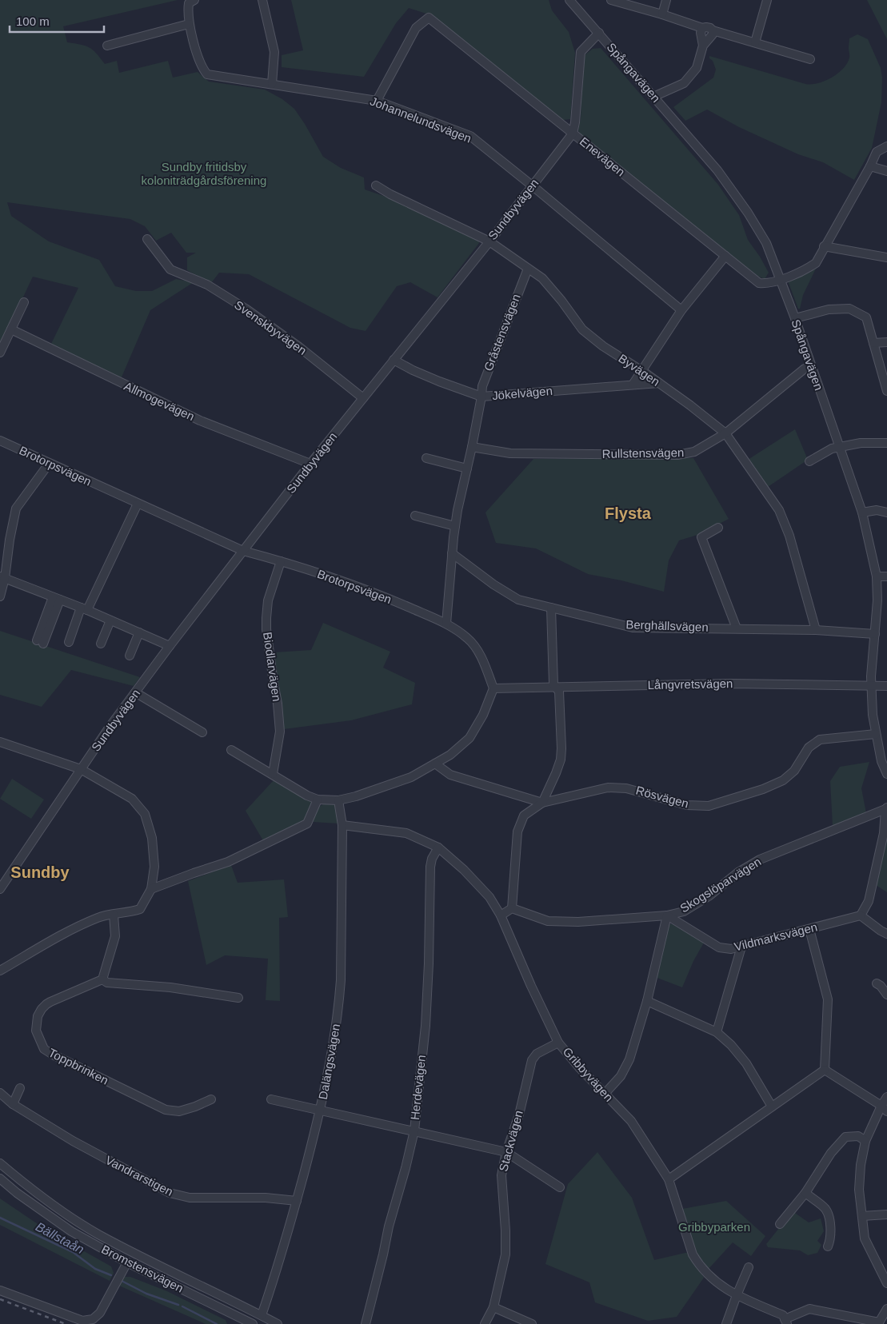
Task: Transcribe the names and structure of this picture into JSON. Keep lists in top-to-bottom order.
{
  "streets": {
    "street": [
      "Spångavägen",
      "Johannelundsvägen",
      "Enevägen",
      "Sundbyvägen",
      "Svenskbyvägen",
      "Gråstensvägen",
      "Byvägen",
      "Jökelvägen",
      "Allmogevägen",
      "Rullstensvägen",
      "Brotorpsvägen",
      "Berghällsvägen",
      "Biodlarvägen",
      "Långvretsvägen",
      "Rösvägen",
      "Skogslöparvägen",
      "Vildmarksvägen",
      "Dalängsvägen",
      "Toppbrinken",
      "Gribbyvägen",
      "Herdevägen",
      "Stackvägen",
      "Vandrarstigen",
      "Bromstensvägen"
    ]
  },
  "crossings": [
    ["Spångavägen", "Enevägen"],
    ["Spångavägen", "Sundbyvägen"],
    ["Spångavägen", "Rullstensvägen"],
    ["Spångavägen", "Berghällsvägen"],
    ["Spångavägen", "Långvretsvägen"],
    ["Spångavägen", "Rösvägen"],
    ["Johannelundsvägen", "Enevägen"],
    ["Johannelundsvägen", "Sundbyvägen"],
    ["Enevägen", "Sundbyvägen"],
    ["Sundbyvägen", "Svenskbyvägen"],
    ["Sundbyvägen", "Byvägen"],
    ["Sundbyvägen", "Jökelvägen"],
    ["Sundbyvägen", "Allmogevägen"],
    ["Sundbyvägen", "Brotorpsvägen"],
    ["Gråstensvägen", "Byvägen"],
    ["Gråstensvägen", "Jökelvägen"],
    ["Gråstensvägen", "Rullstensvägen"],
    ["Gråstensvägen", "Brotorpsvägen"],
    ["Gråstensvägen", "Berghällsvägen"],
    ["Byvägen", "Jökelvägen"],
    ["Byvägen", "Rullstensvägen"],
    ["Byvägen", "Berghällsvägen"],
    ["Brotorpsvägen", "Biodlarvägen"],
    ["Brotorpsvägen", "Långvretsvägen"],
    ["Skogslöparvägen", "Vildmarksvägen"],
    ["Dalängsvägen", "Gribbyvägen"],
    ["Dalängsvägen", "Vandrarstigen"],
    ["Gribbyvägen", "Herdevägen"],
    ["Gribbyvägen", "Stackvägen"]
  ],
  "districts": ["Flysta", "Sundby"],
  "water": ["Bällstaån"],
  "parks": ["Sundby fritidsby koloniträdgårdsförening", "Gribbyparken"],
  "scale_bar": "100 m"
}
